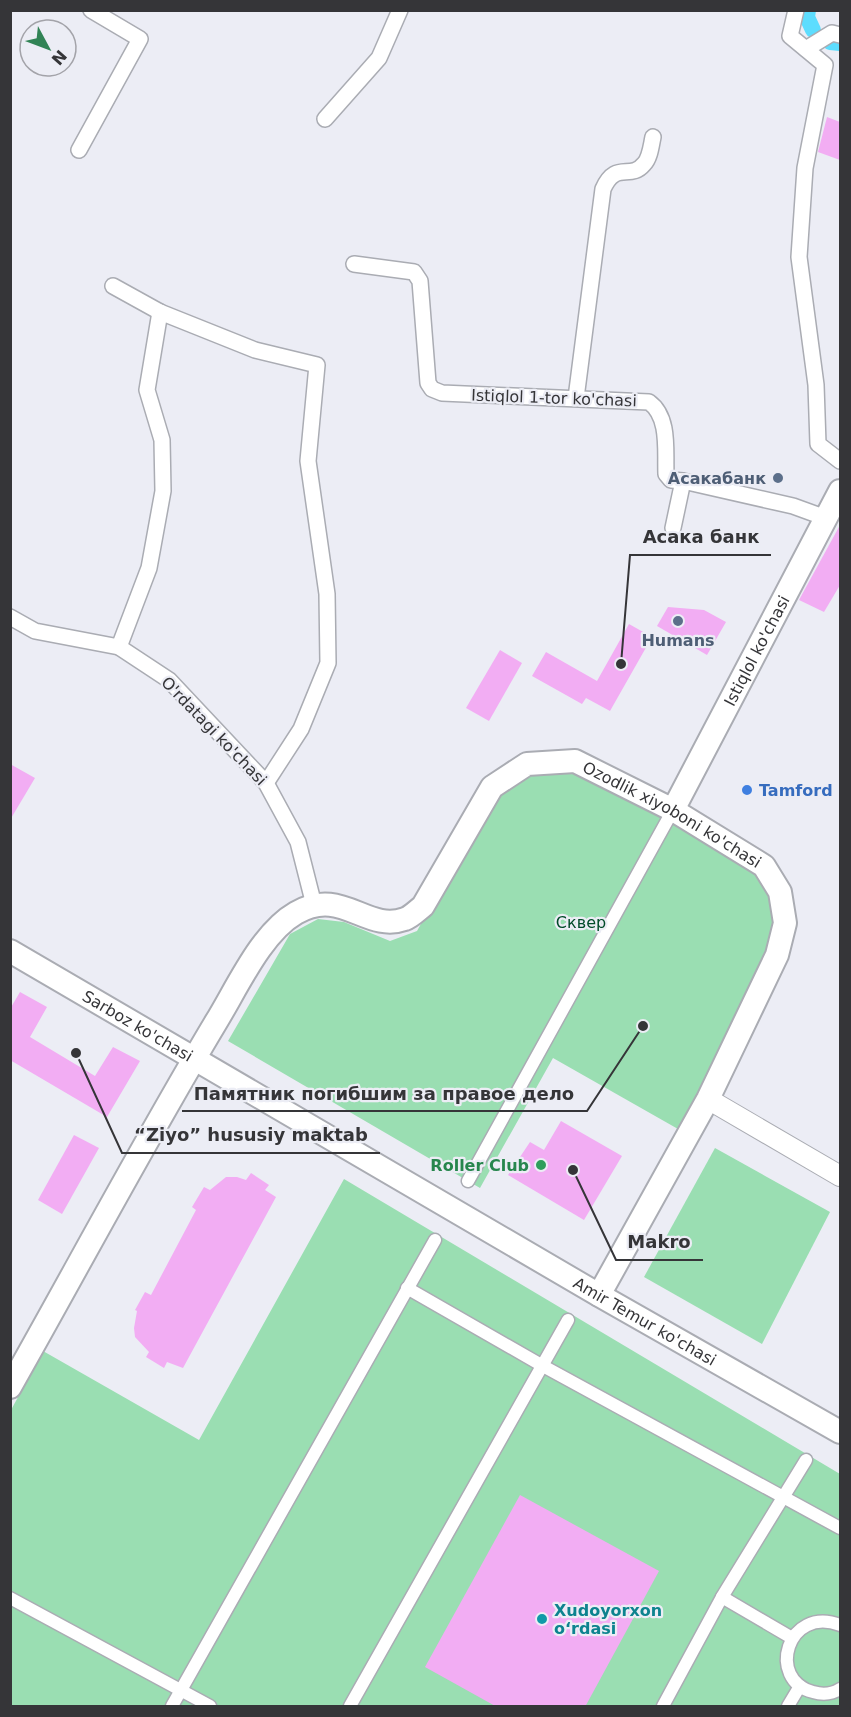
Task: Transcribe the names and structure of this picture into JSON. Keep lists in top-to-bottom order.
{
  "streets": {
    "main road": [
      "Istiqlol ko'chasi",
      "Ozodlik xiyoboni ko'chasi",
      "Sarboz ko'chasi",
      "Amir Temur ko'chasi"
    ],
    "street": ["Istiqlol 1-tor ko'chasi", "O'rdatagi ko'chasi"]
  },
  "crossings": [
    ["Istiqlol ko'chasi", "Ozodlik xiyoboni ko'chasi"],
    ["O'rdatagi ko'chasi", "Ozodlik xiyoboni ko'chasi"],
    ["Ozodlik xiyoboni ko'chasi", "Amir Temur ko'chasi"],
    ["Sarboz ko'chasi", "Amir Temur ko'chasi"]
  ],
  "parks": ["Сквер"],
  "places": [
    "Асакабанк",
    "Humans",
    "Асака банк",
    "Tamford",
    "Памятник погибшим за правое дело",
    "“Ziyo” hususiy maktab",
    "Roller Club",
    "Makro",
    "Xudoyorxon oʻrdasi"
  ],
  "north": "bottom right"
}
